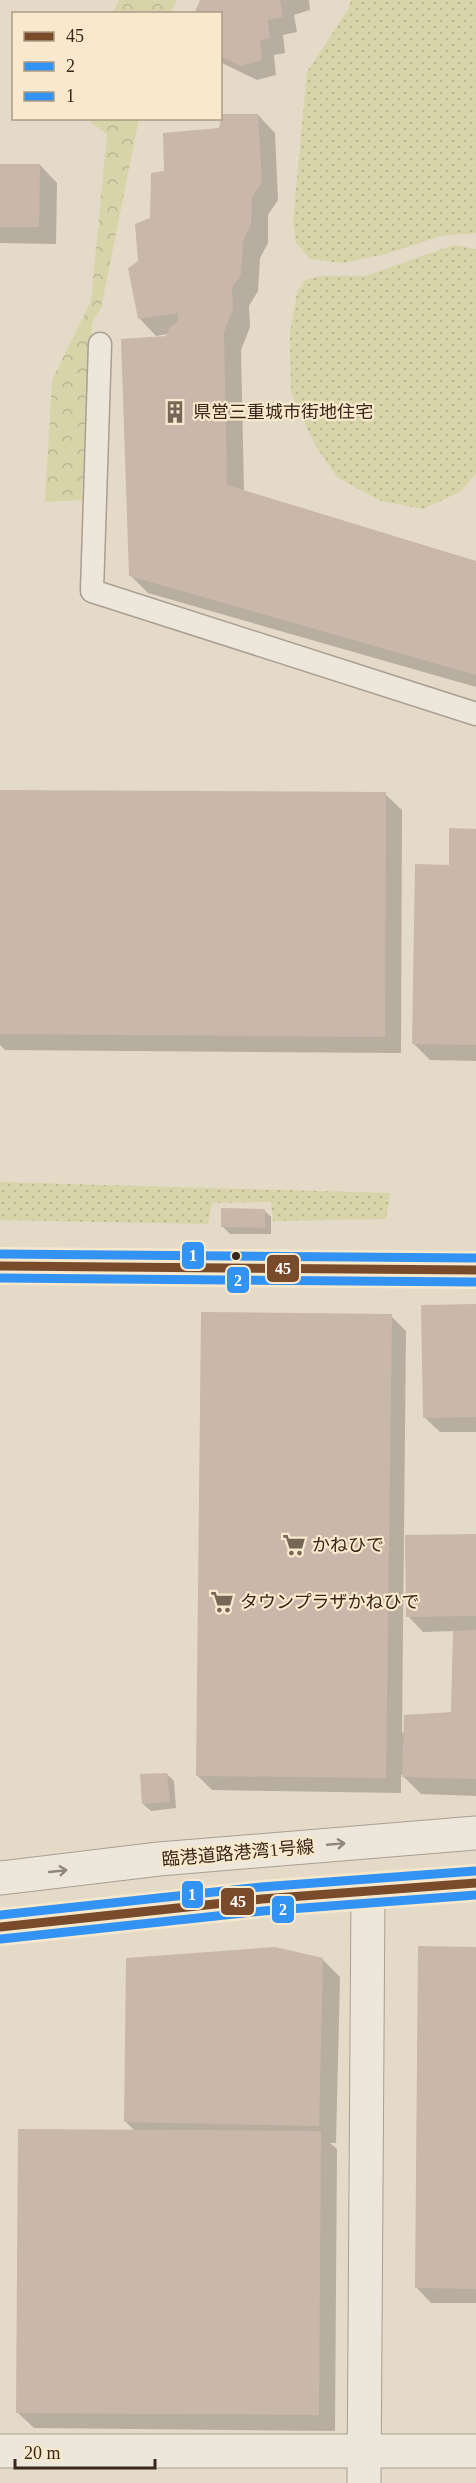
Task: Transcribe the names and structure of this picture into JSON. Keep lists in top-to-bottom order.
{
  "streets": {
    "street": ["臨港道路港湾1号線"]
  },
  "places": {
    "building": ["県営三重城市街地住宅"],
    "supermarket": ["かねひで", "タウンプラザかねひで"]
  },
  "lines": ["transit line 1", "transit line 45", "transit line 2"],
  "legend": ["45", "2", "1"],
  "scale_bar": "20 m"
}
